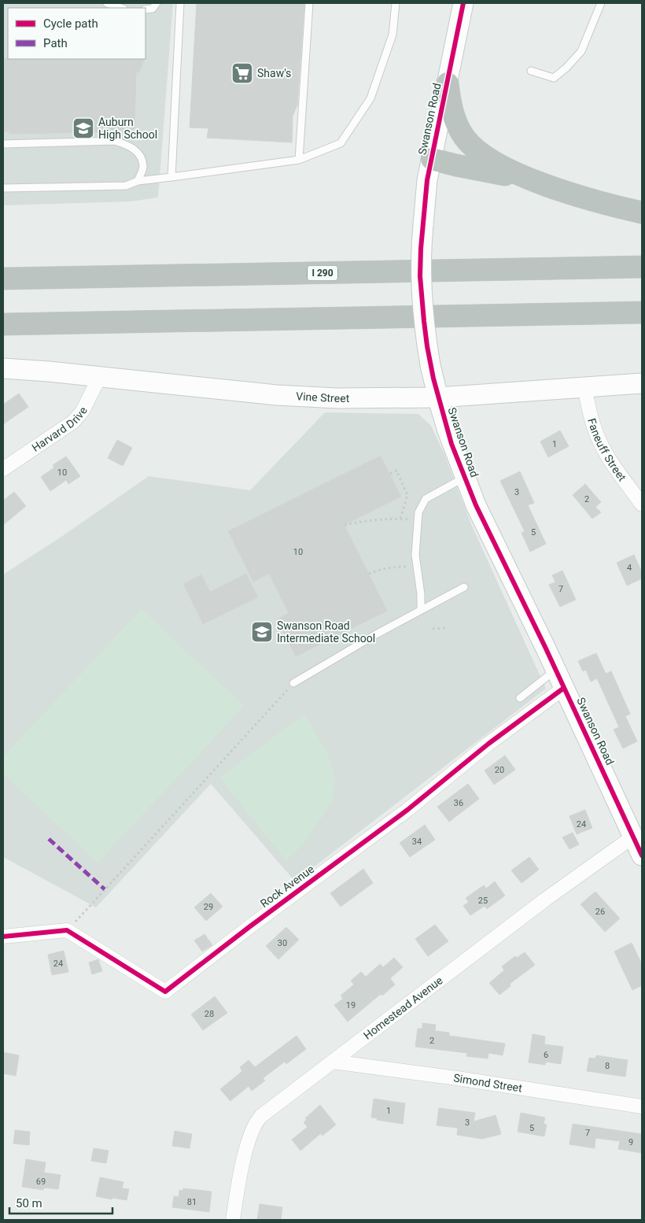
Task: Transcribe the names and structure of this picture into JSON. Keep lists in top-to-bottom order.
{
  "streets": {
    "highway": ["I 290"],
    "street": [
      "Swanson Road",
      "Vine Street",
      "Harvard Drive",
      "Faneuff Street",
      "Rock Avenue",
      "Homestead Avenue",
      "Simond Street"
    ]
  },
  "crossings": [
    ["Swanson Road", "Vine Street"],
    ["Swanson Road", "Rock Avenue"],
    ["Swanson Road", "Homestead Avenue"],
    ["Vine Street", "Harvard Drive"],
    ["Vine Street", "Faneuff Street"],
    ["Homestead Avenue", "Simond Street"]
  ],
  "places": {
    "supermarket": ["Shaw's"],
    "school or university": ["Auburn High School", "Swanson Road Intermediate School"]
  },
  "house_numbers": [
    "1",
    "10",
    "3",
    "2",
    "5",
    "10",
    "4",
    "7",
    "20",
    "36",
    "24",
    "34",
    "25",
    "29",
    "26",
    "30",
    "24",
    "19",
    "28",
    "2",
    "6",
    "8",
    "1",
    "3",
    "5",
    "7",
    "9",
    "69",
    "81"
  ],
  "legend": ["Cycle path", "Path"],
  "scale_bar": "50 m"
}
